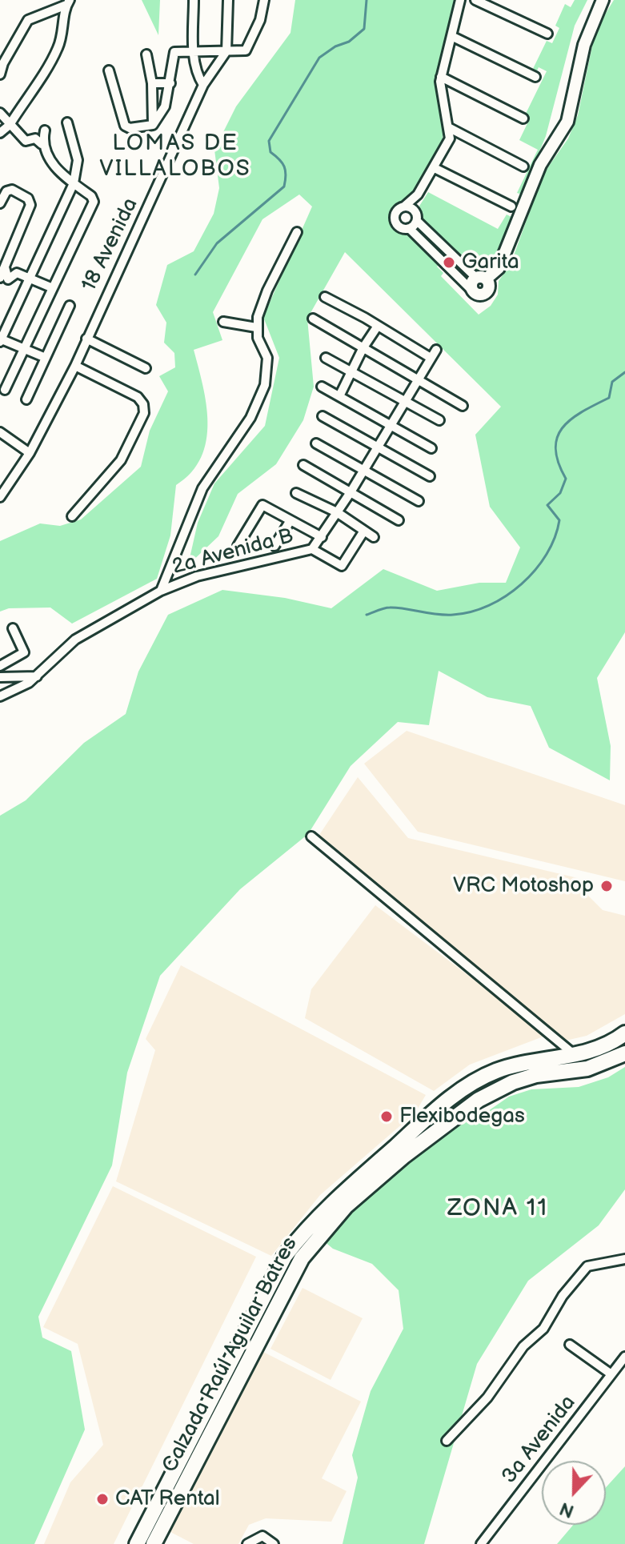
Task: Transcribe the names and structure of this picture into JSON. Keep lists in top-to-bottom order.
{
  "streets": {
    "highway": ["Calzada Raúl Aguilar Batres"],
    "street": ["18 Avenida", "2a Avenida B", "3a Avenida"]
  },
  "districts": ["LOMAS DE VILLALOBOS", "ZONA 11"],
  "places": [
    "Garita",
    "VRC Motoshop",
    "Flexibodegas",
    "CAT Rental"
  ],
  "north": "bottom"
}
